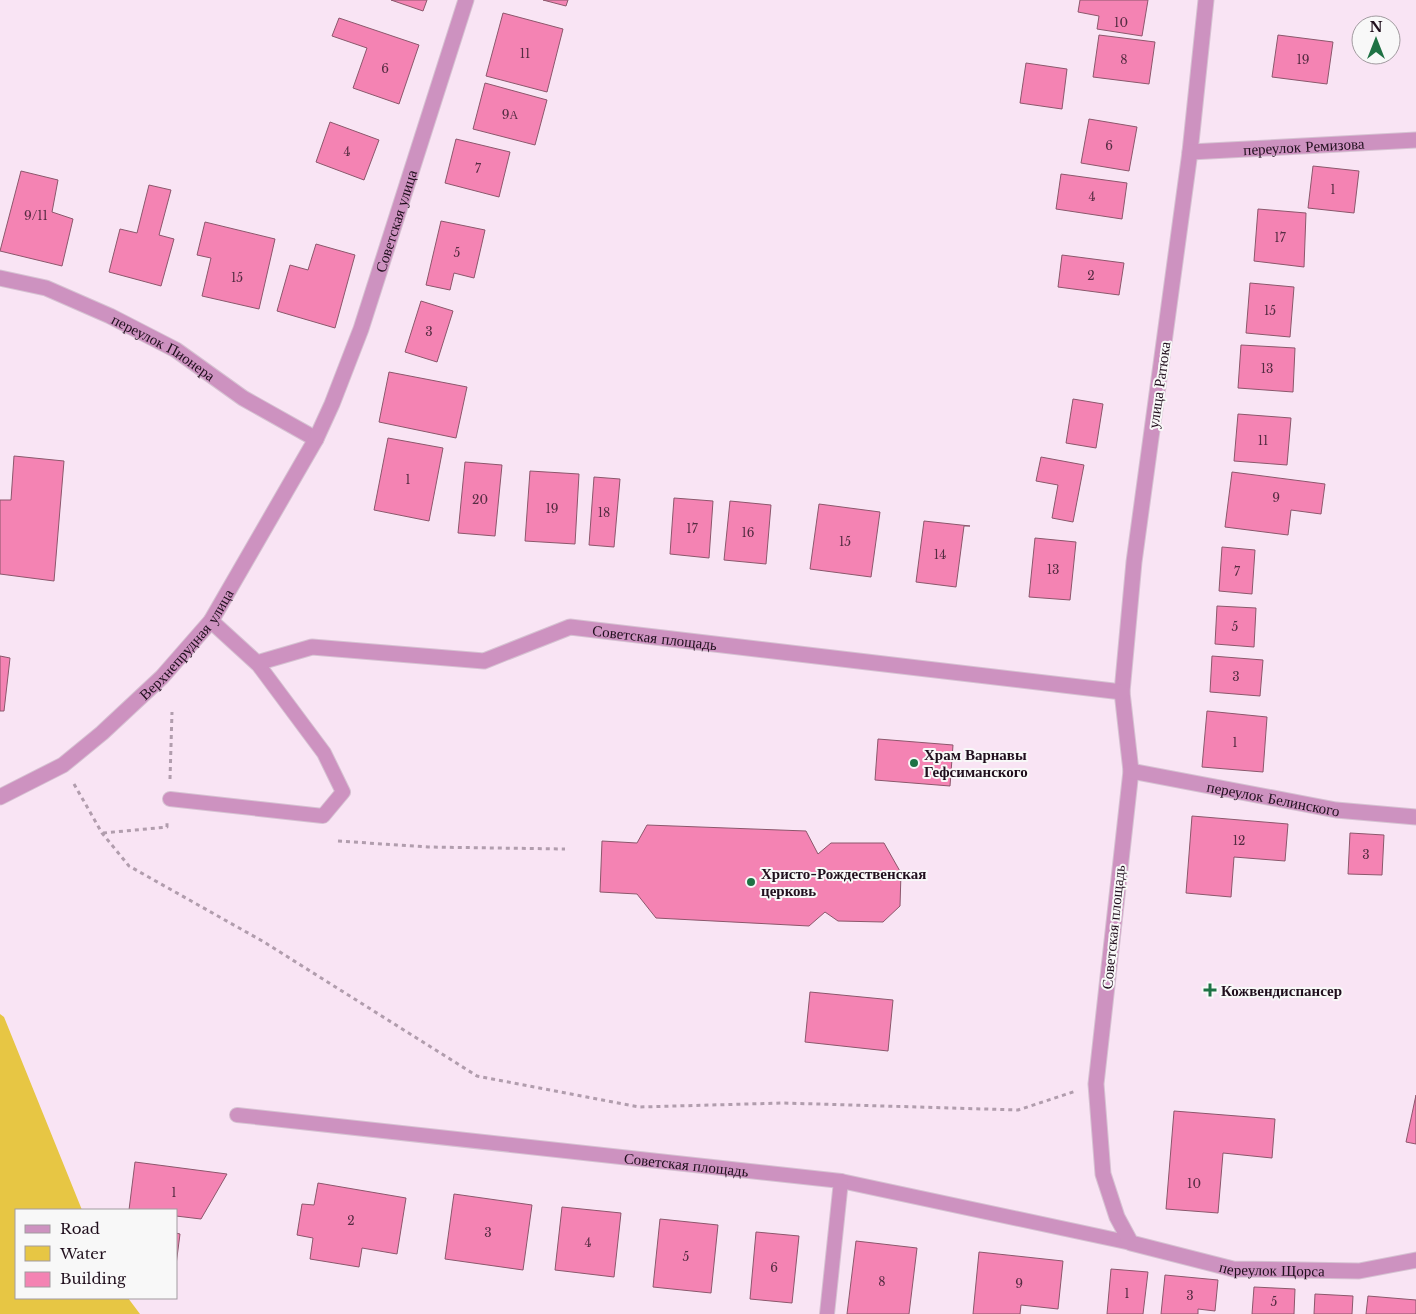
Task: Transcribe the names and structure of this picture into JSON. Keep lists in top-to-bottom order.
{
  "streets": {
    "street": [
      "переулок Ремизова",
      "Советская улица",
      "переулок Пионера",
      "улица Ратюка",
      "Советская площадь",
      "Верхнепрудная улица",
      "переулок Белинского",
      "переулок Щорса"
    ]
  },
  "crossings": [
    ["переулок Ремизова", "улица Ратюка"],
    ["Советская улица", "переулок Пионера"],
    ["Советская улица", "Верхнепрудная улица"],
    ["переулок Пионера", "Верхнепрудная улица"],
    ["улица Ратюка", "Советская площадь"],
    ["улица Ратюка", "переулок Белинского"],
    ["Советская площадь", "переулок Белинского"],
    ["Советская площадь", "переулок Щорса"]
  ],
  "places": {
    "other": ["Храм Варнавы Гефсиманского", "Христо-Рождественская церковь"],
    "health": ["Кожвендиспансер"]
  },
  "house_numbers": [
    "10",
    "11",
    "8",
    "19",
    "6",
    "9А",
    "6",
    "4",
    "7",
    "1",
    "4",
    "9/11",
    "17",
    "5",
    "2",
    "15",
    "15",
    "3",
    "13",
    "11",
    "1",
    "9",
    "20",
    "19",
    "18",
    "17",
    "16",
    "15",
    "14",
    "13",
    "7",
    "5",
    "3",
    "1",
    "12",
    "3",
    "10",
    "1",
    "2",
    "3",
    "4",
    "5",
    "6",
    "8",
    "9",
    "1",
    "3",
    "5"
  ],
  "legend": ["Road", "Water", "Building"],
  "north": "top"
}
